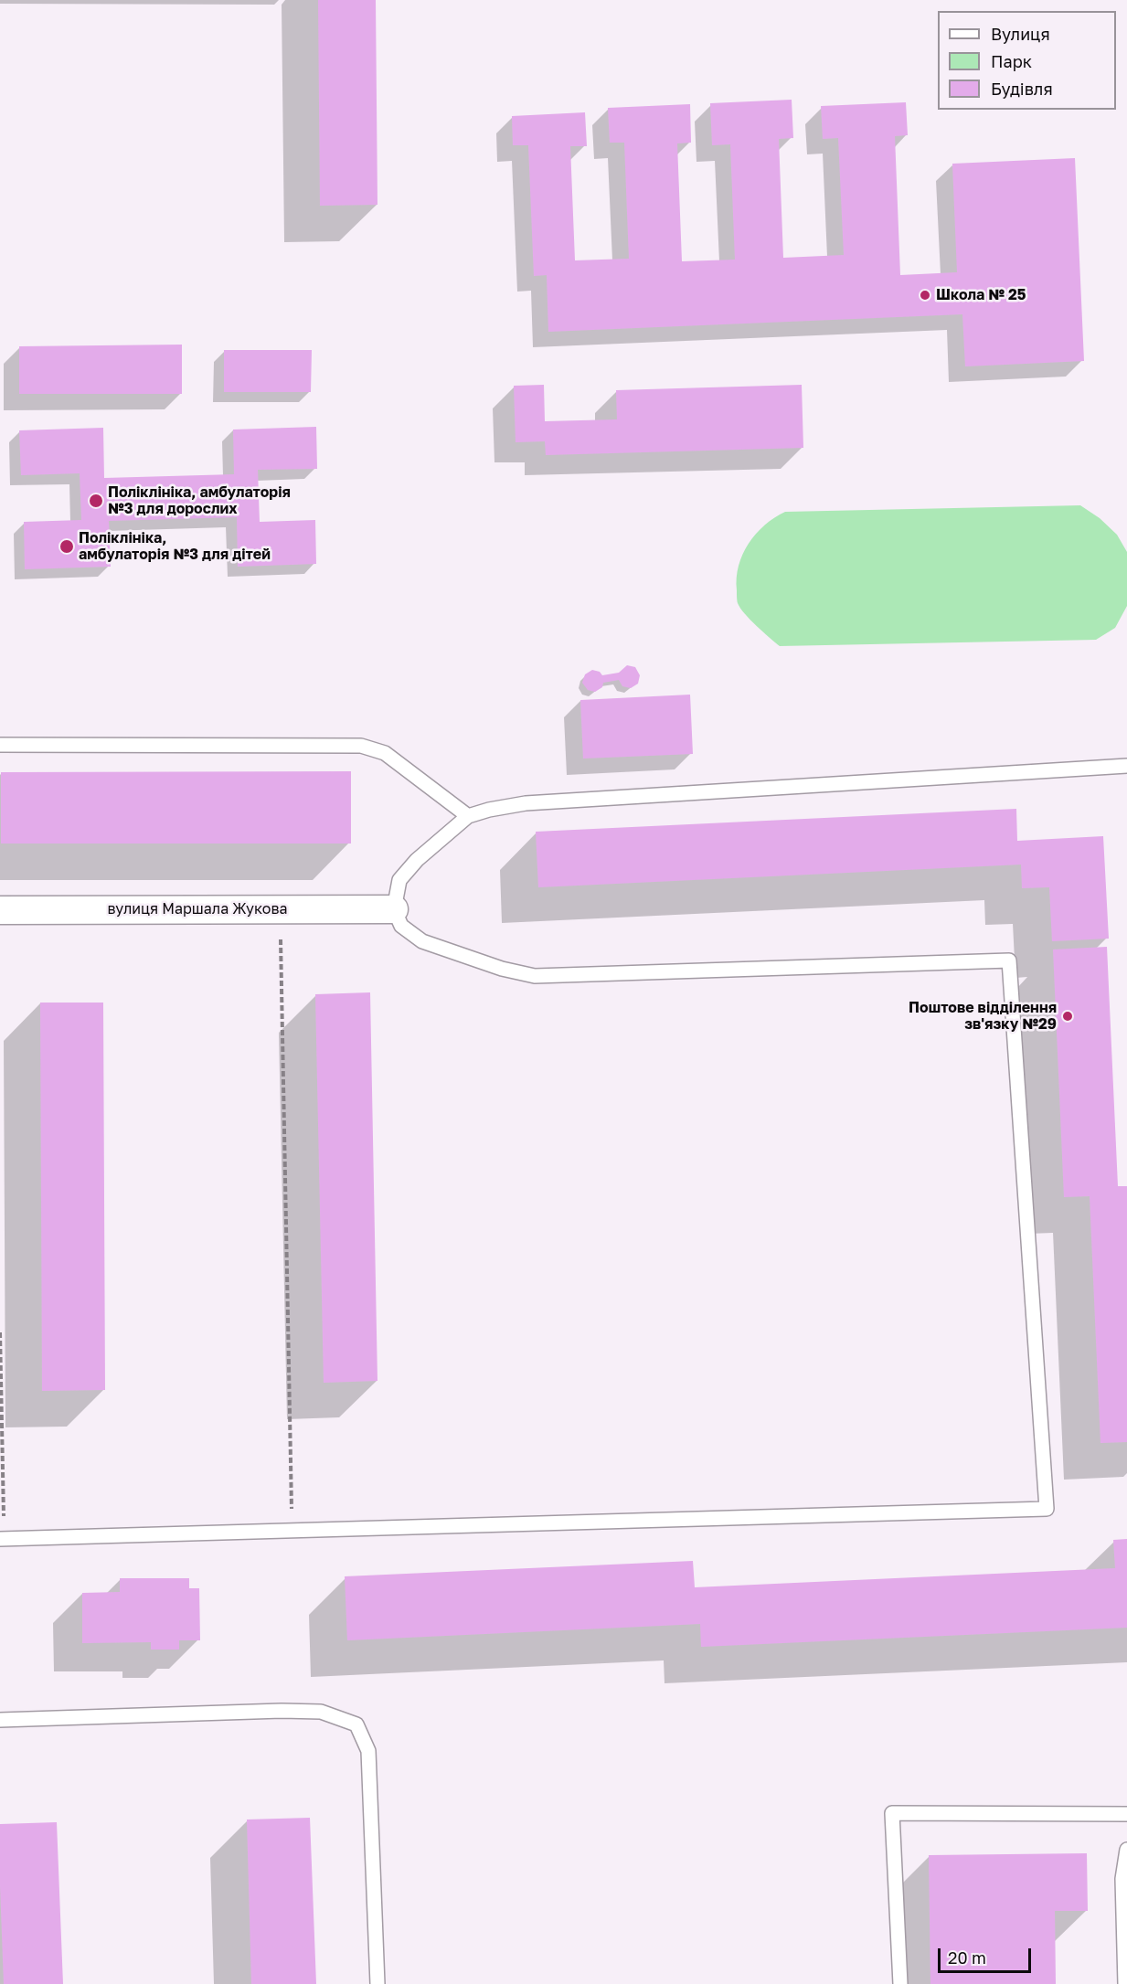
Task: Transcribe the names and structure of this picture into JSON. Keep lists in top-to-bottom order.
{
  "streets": {
    "street": ["вулиця Маршала Жукова"]
  },
  "places": [
    "Школа № 25",
    "Поліклініка, амбулаторія №3 для дорослих",
    "Поліклініка, амбулаторія №3 для дітей",
    "Поштове відділення зв'язку №29"
  ],
  "legend": ["Вулиця", "Парк", "Будівля"],
  "scale_bar": "20 m"
}
